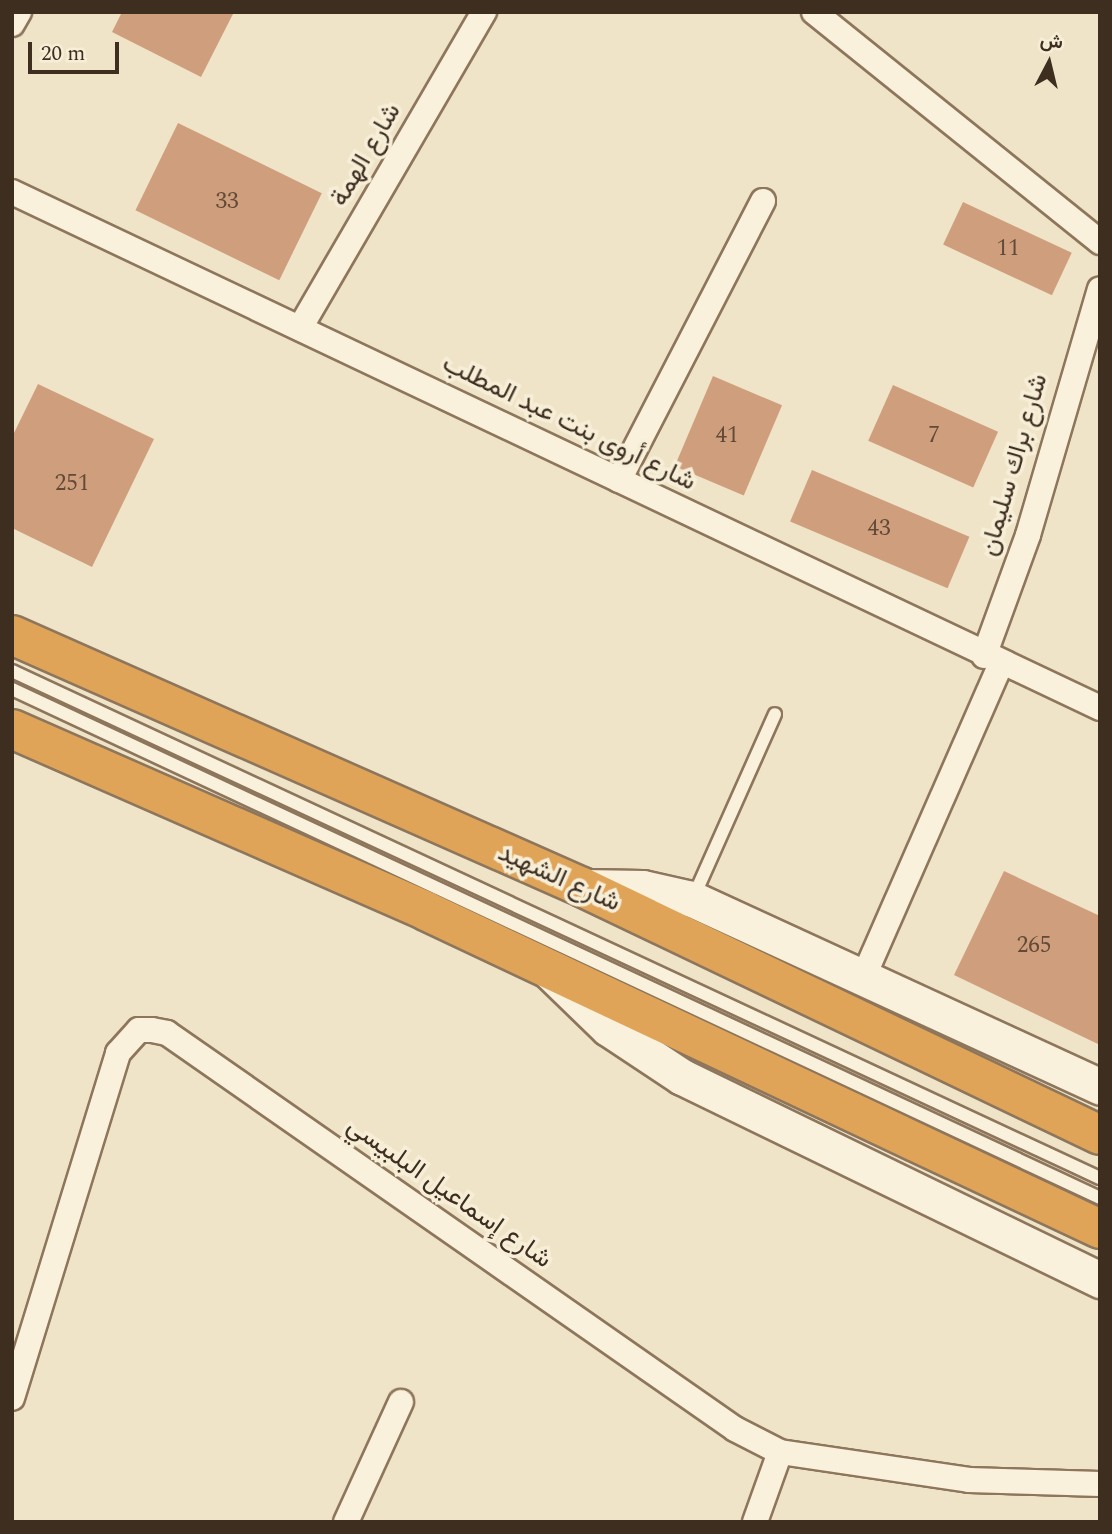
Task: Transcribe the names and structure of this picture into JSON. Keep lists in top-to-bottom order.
{
  "streets": {
    "highway": ["شارع الشهيد"],
    "street": [
      "شارع الهمة",
      "شارع أروى بنت عبد المطلب",
      "شارع براك سليمان",
      "شارع إسماعيل البلبيسي"
    ]
  },
  "crossings": [
    ["شارع الهمة", "شارع أروى بنت عبد المطلب"],
    ["شارع أروى بنت عبد المطلب", "شارع براك سليمان"]
  ],
  "house_numbers": [
    "33",
    "11",
    "41",
    "7",
    "251",
    "43",
    "265"
  ],
  "scale_bar": "20 m",
  "north": "top"
}
